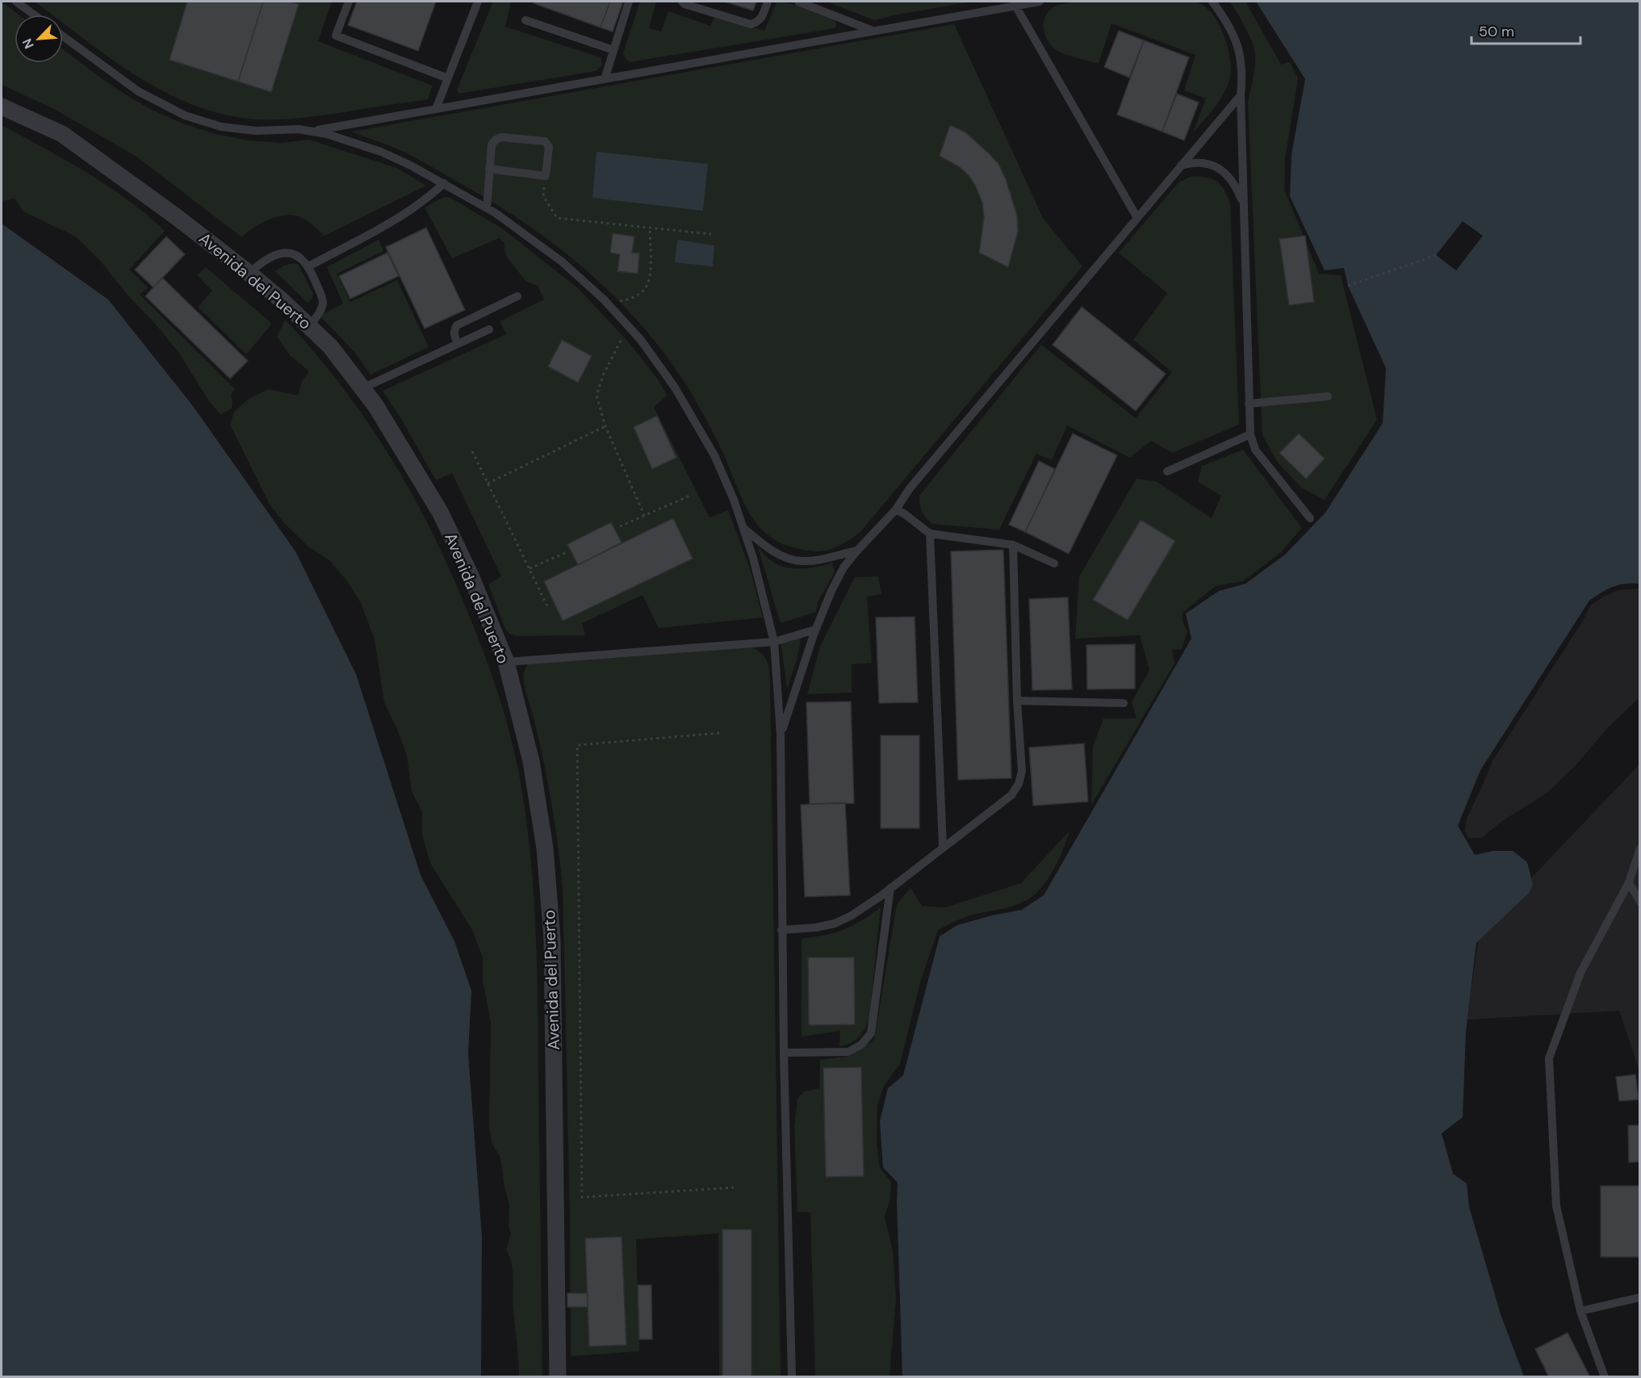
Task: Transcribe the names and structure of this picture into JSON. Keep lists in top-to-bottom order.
{
  "streets": {
    "street": ["Avenida del Puerto"]
  },
  "scale_bar": "50 m",
  "north": "bottom left"
}
